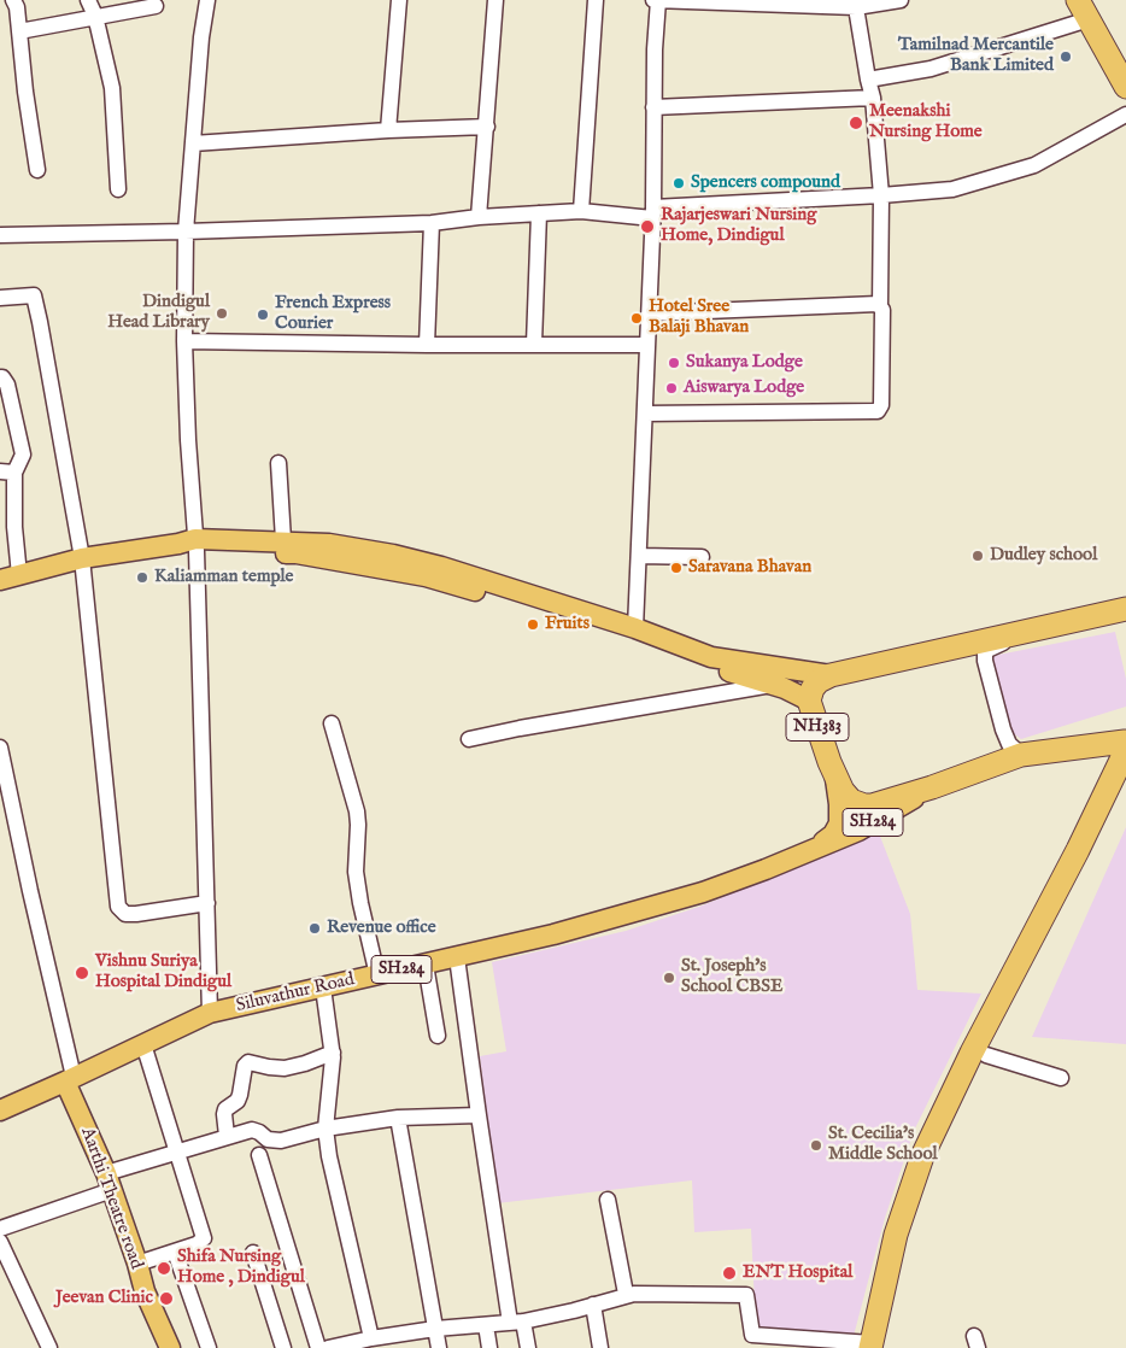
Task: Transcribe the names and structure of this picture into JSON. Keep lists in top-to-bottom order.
{
  "streets": {
    "highway": ["NH383"],
    "main road": ["SH284", "Siluvathur Road", "Aarthi Theatre road"]
  },
  "crossings": [
    ["NH383", "Siluvathur Road"],
    ["Siluvathur Road", "Aarthi Theatre road"]
  ],
  "places": [
    "Tamilnad Mercantile Bank Limited",
    "Meenakshi Nursing Home",
    "Spencers compound",
    "Rajarjeswari Nursing Home, Dindigul",
    "Dindigul Head Library",
    "French Express Courier",
    "Hotel Sree Balaji Bhavan",
    "Sukanya Lodge",
    "Aiswarya Lodge",
    "Dudley school",
    "Saravana Bhavan",
    "Kaliamman temple",
    "Fruits",
    "Revenue office",
    "Vishnu Suriya Hospital Dindigul",
    "St. Joseph's School CBSE",
    "St. Cecilia's Middle School",
    "Shifa Nursing Home , Dindigul",
    "ENT Hospital",
    "Jeevan Clinic"
  ]
}
